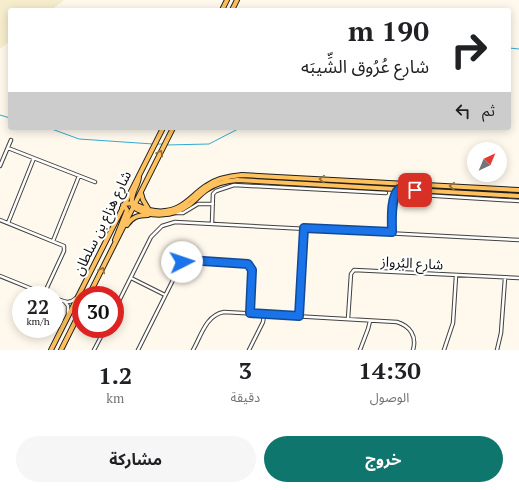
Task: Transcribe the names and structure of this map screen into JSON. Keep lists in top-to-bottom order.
{
  "streets": {
    "main road": ["شارع هزاع بن سلطان"],
    "street": ["شارع البُرواز"]
  },
  "north": "top right",
  "page": {
    "turn": ["190 m", "شارع عُرُوق الشِّيبَه"],
    "then": "ثم",
    "speed": "22 km/h",
    "limit": "30",
    "eta": [
      "14:30",
      "الوصول",
      "3",
      "دقيقة",
      "1.2",
      "km"
    ],
    "buttons": ["خروج", "مشاركة"]
  }
}
